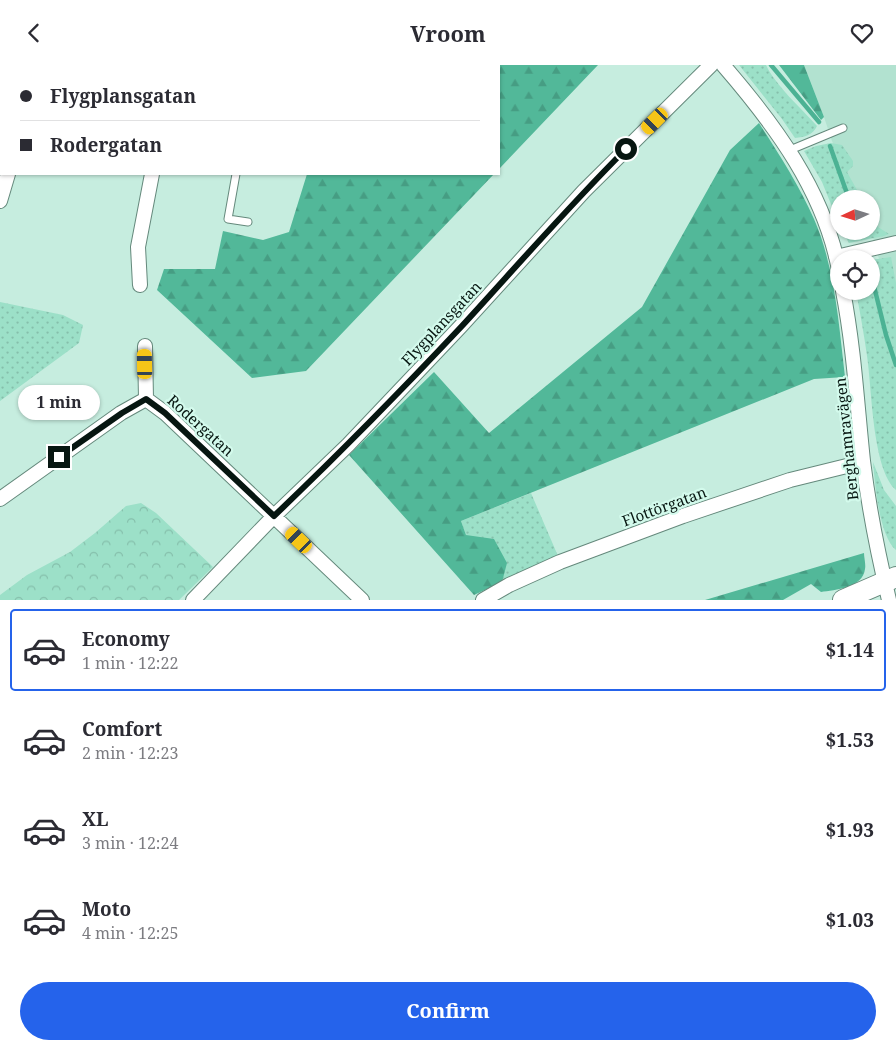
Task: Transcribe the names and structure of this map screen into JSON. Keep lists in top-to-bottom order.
{
  "streets": {
    "street": [
      "Flygplansgatan",
      "Rodergatan",
      "Berghamravägen",
      "Flottörgatan"
    ]
  },
  "crossings": [
    ["Flygplansgatan", "Rodergatan"],
    ["Berghamravägen", "Flottörgatan"]
  ],
  "north": "left",
  "page": {
    "header": "Vroom",
    "banner": ["Flygplansgatan", "Rodergatan"],
    "bubble": "1 min",
    "list": [
      {
        "name": "Economy",
        "note": "1 min · 12:22",
        "value": "$1.14"
      },
      {
        "name": "Comfort",
        "note": "2 min · 12:23",
        "value": "$1.53"
      },
      {
        "name": "XL",
        "note": "3 min · 12:24",
        "value": "$1.93"
      },
      {
        "name": "Moto",
        "note": "4 min · 12:25",
        "value": "$1.03"
      }
    ],
    "buttons": "Confirm"
  }
}
